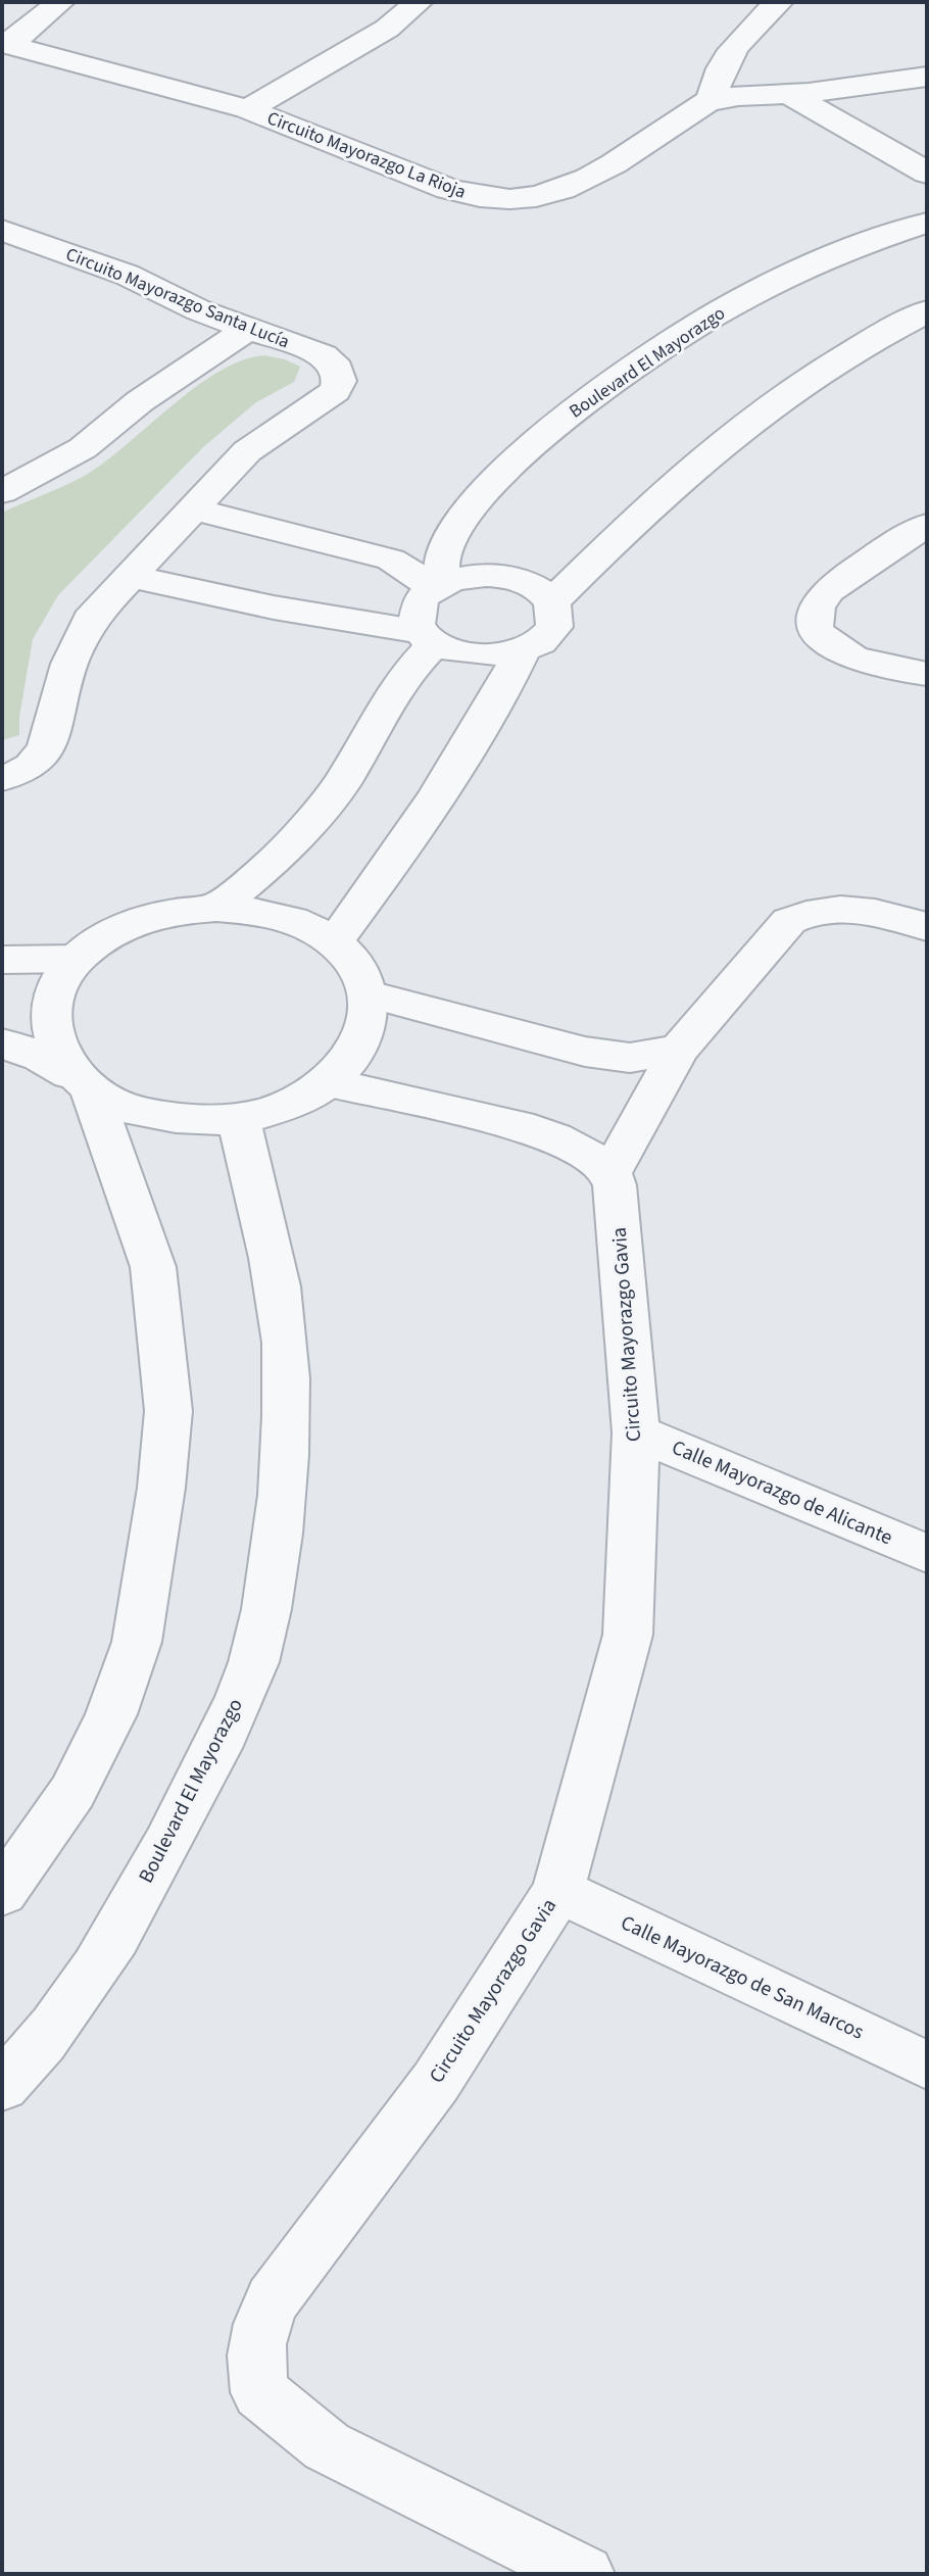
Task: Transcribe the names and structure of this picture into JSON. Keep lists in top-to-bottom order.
{
  "streets": {
    "street": [
      "Circuito Mayorazgo La Rioja",
      "Circuito Mayorazgo Santa Lucía",
      "Boulevard El Mayorazgo",
      "Circuito Mayorazgo Gavia",
      "Calle Mayorazgo de Alicante",
      "Calle Mayorazgo de San Marcos"
    ]
  },
  "crossings": [
    ["Circuito Mayorazgo Gavia", "Calle Mayorazgo de Alicante"],
    ["Circuito Mayorazgo Gavia", "Calle Mayorazgo de San Marcos"]
  ]
}
